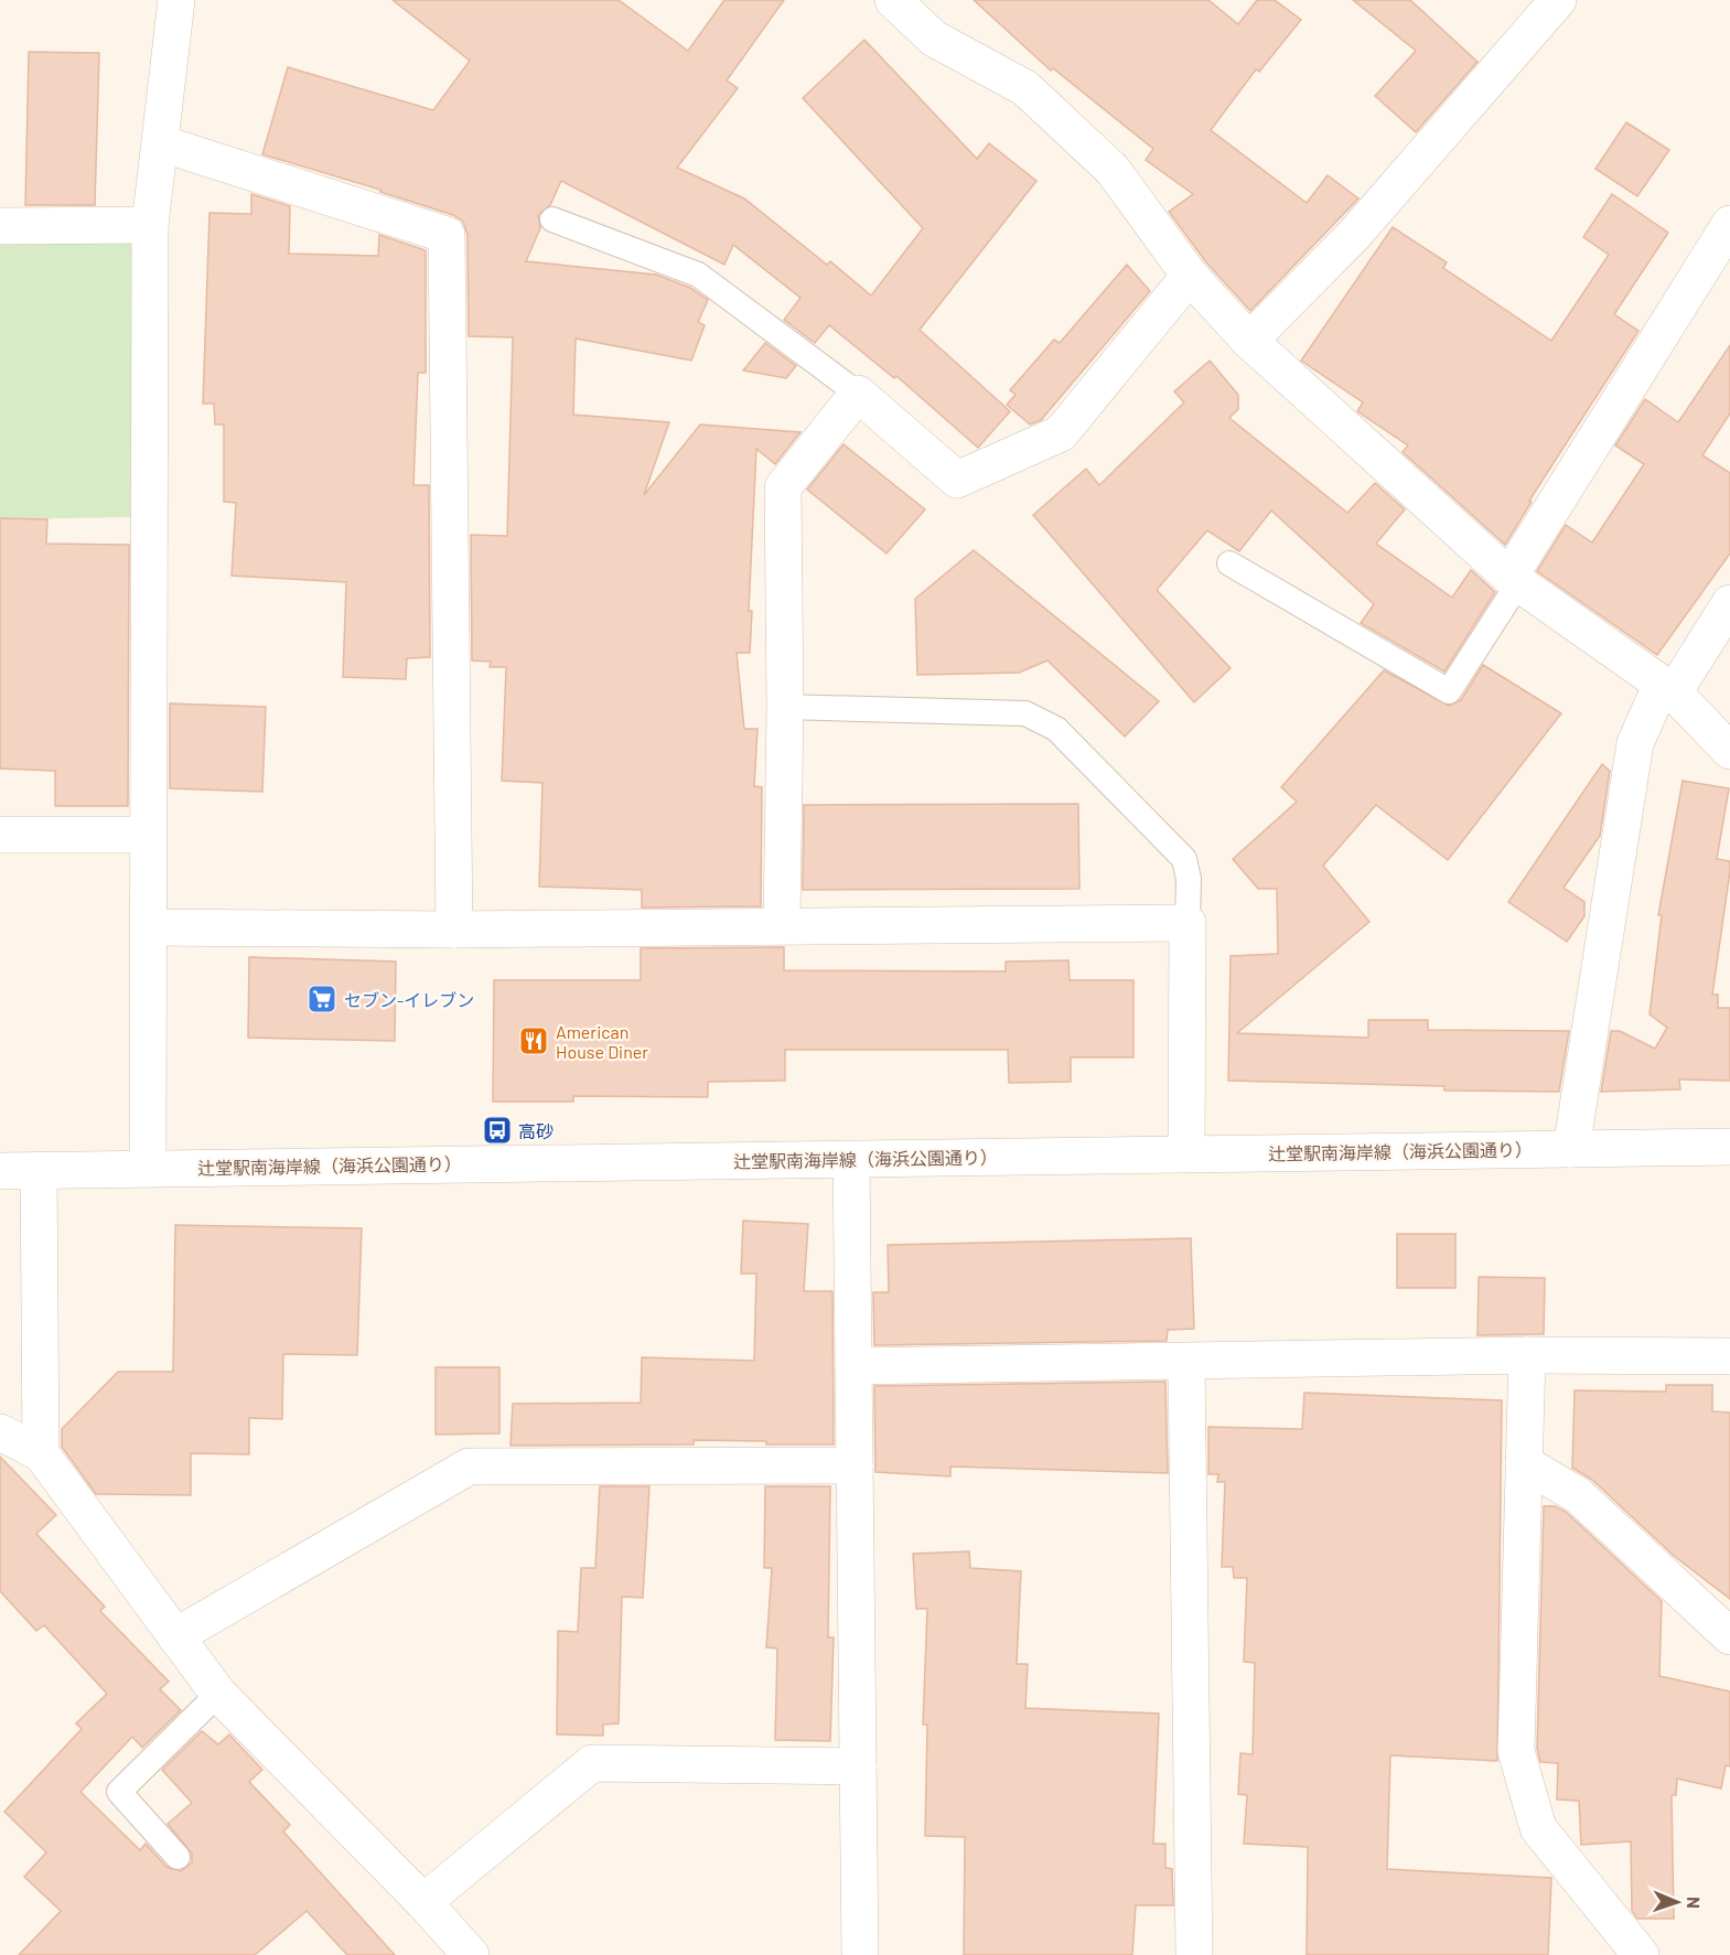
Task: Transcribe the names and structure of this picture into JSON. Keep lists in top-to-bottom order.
{
  "streets": {
    "street": ["辻堂駅南海岸線（海浜公園通り）"]
  },
  "places": {
    "supermarket": ["セブン-イレブン"],
    "restaurant": ["American House Diner"],
    "bus stop": ["高砂"]
  },
  "north": "right"
}
